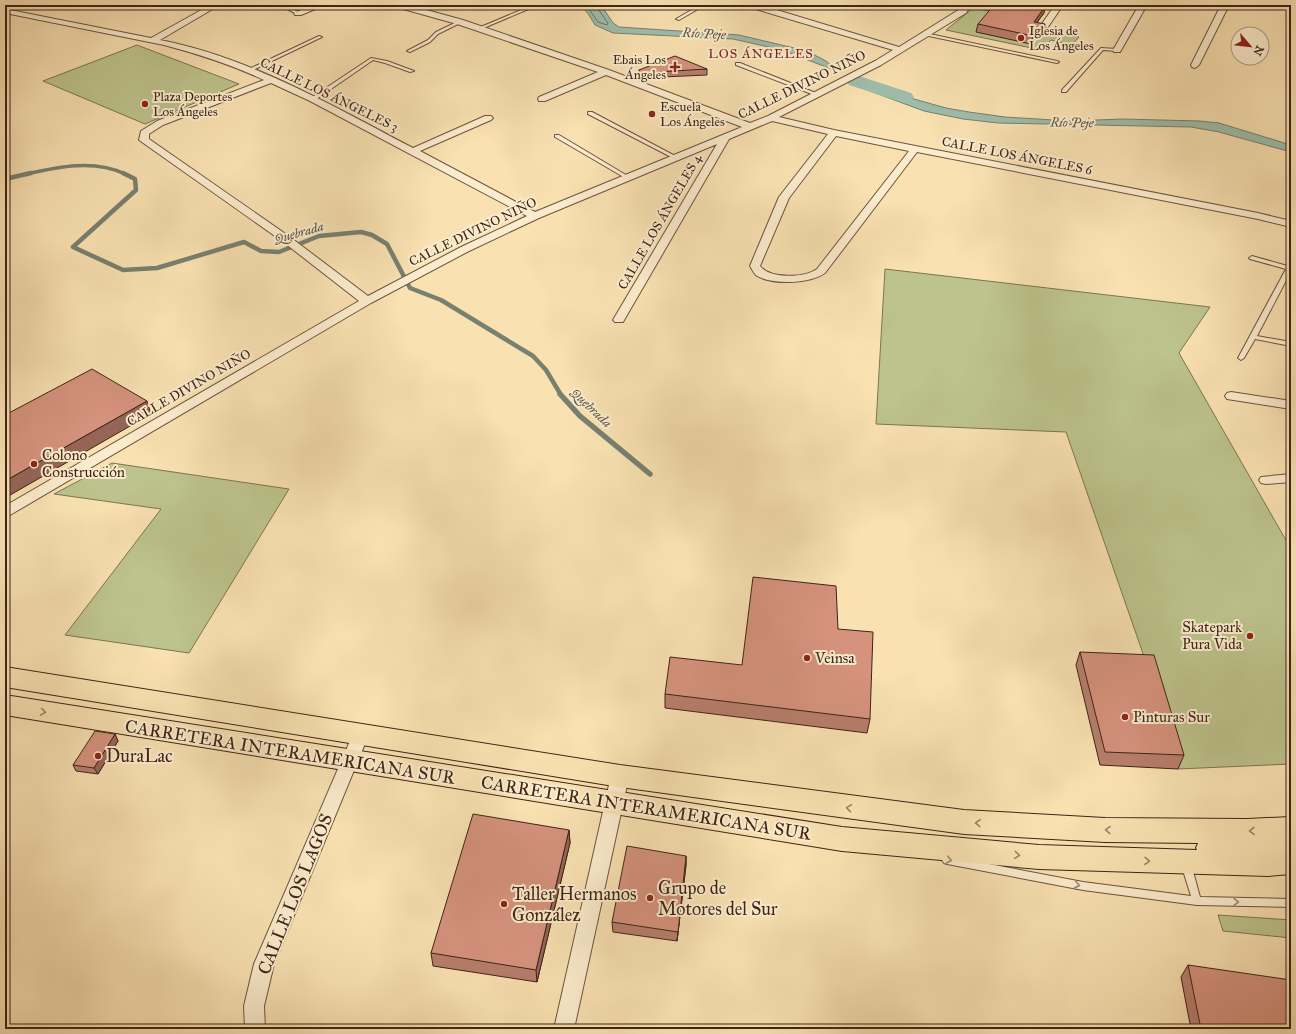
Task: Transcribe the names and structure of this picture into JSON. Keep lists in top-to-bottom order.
{
  "streets": {
    "highway": ["CARRETERA INTERAMERICANA SUR"],
    "street": [
      "CALLE DIVINO NIÑO",
      "CALLE LOS ÁNGELES 3",
      "CALLE LOS ÁNGELES 6",
      "CALLE LOS ÁNGELES 4",
      "CALLE LOS LAGOS"
    ]
  },
  "crossings": [
    ["CALLE DIVINO NIÑO", "CALLE LOS ÁNGELES 3"],
    ["CALLE DIVINO NIÑO", "CALLE LOS ÁNGELES 6"],
    ["CALLE DIVINO NIÑO", "CALLE LOS ÁNGELES 4"],
    ["CARRETERA INTERAMERICANA SUR", "CALLE LOS LAGOS"]
  ],
  "districts": ["LOS ÁNGELES"],
  "water": ["Río Peje", "Quebrada"],
  "places": {
    "other": [
      "Iglesia de Los Ángeles",
      "Plaza Deportes Los Ángeles",
      "Escuela Los Ángeles",
      "Colono Construcción",
      "Skatepark Pura Vida",
      "Veinsa",
      "Pinturas Sur",
      "DuraLac",
      "Grupo de Motores del Sur",
      "Taller Hermanos González"
    ],
    "health": ["Ebais Los Ángeles"]
  },
  "north": "bottom right"
}
